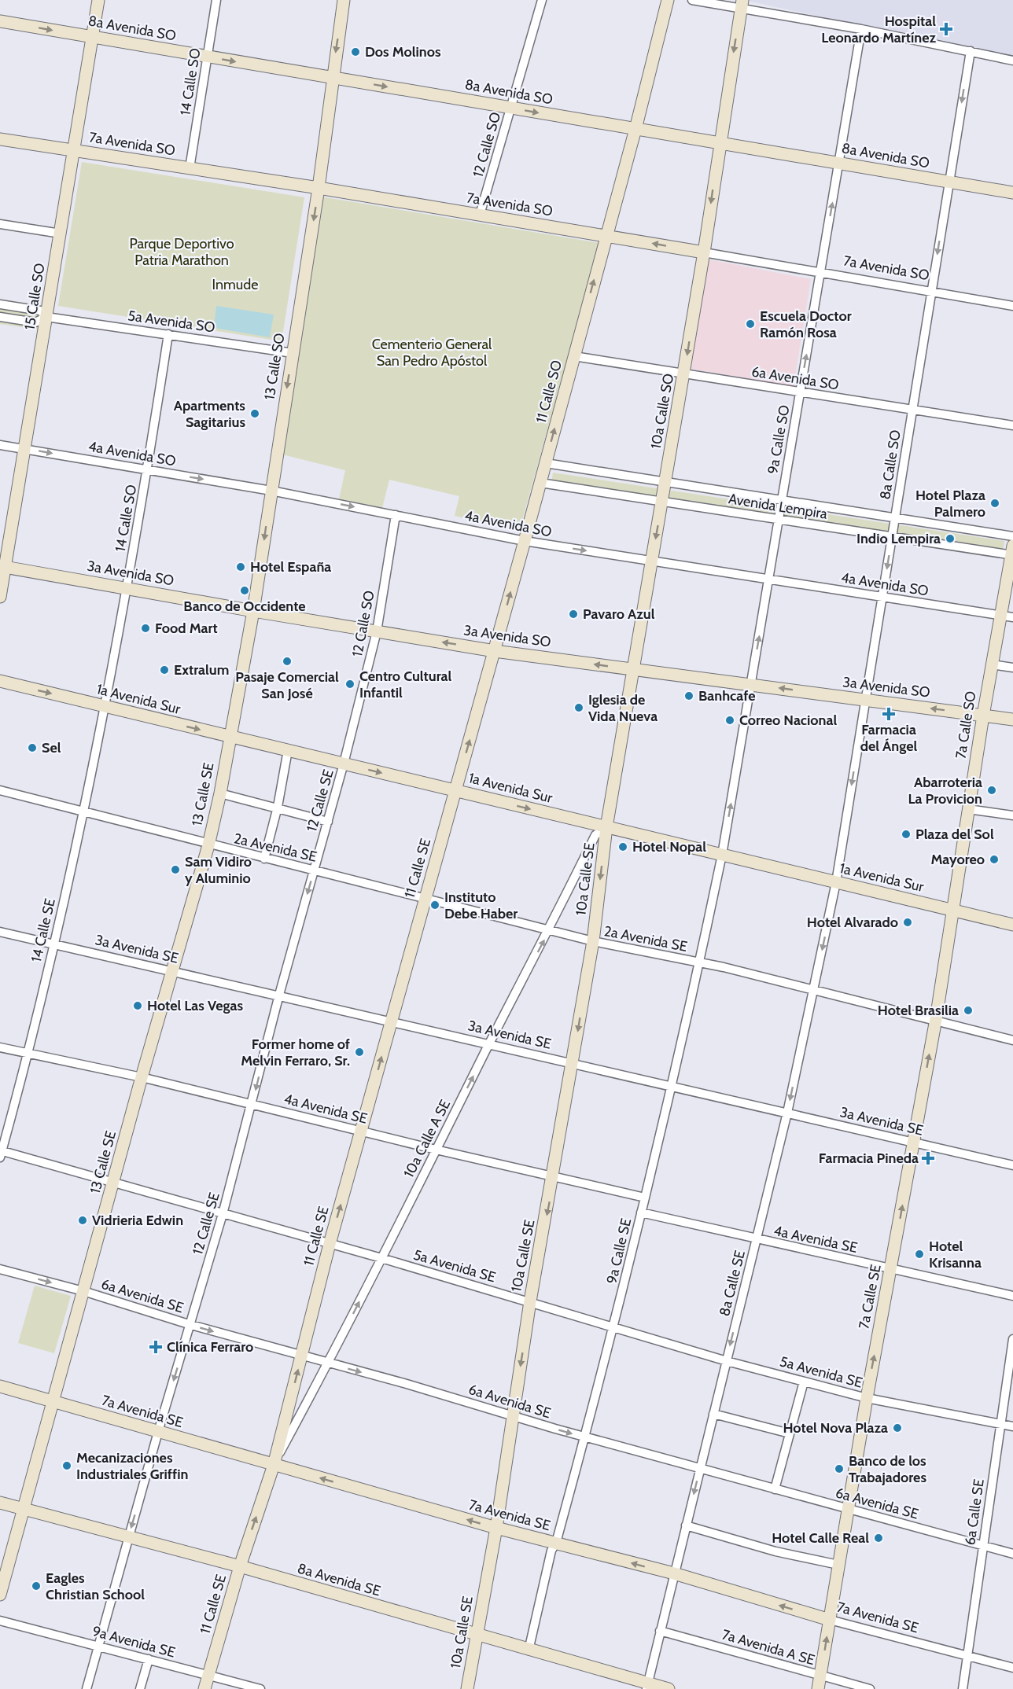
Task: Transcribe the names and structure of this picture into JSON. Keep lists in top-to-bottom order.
{
  "streets": {
    "street": [
      "8a Avenida SO",
      "14 Calle SO",
      "7a Avenida SO",
      "12 Calle SO",
      "15 Calle SO",
      "5a Avenida SO",
      "13 Calle SO",
      "6a Avenida SO",
      "11 Calle SO",
      "10a Calle SO",
      "9a Calle SO",
      "4a Avenida SO",
      "8a Calle SO",
      "Avenida Lempira",
      "3a Avenida SO",
      "1a Avenida Sur",
      "7a Calle SO",
      "13 Calle SE",
      "12 Calle SE",
      "2a Avenida SE",
      "11 Calle SE",
      "10a Calle SE",
      "14 Calle SE",
      "3a Avenida SE",
      "4a Avenida SE",
      "10a Calle A SE",
      "9a Calle SE",
      "5a Avenida SE",
      "8a Calle SE",
      "6a Avenida SE",
      "7a Calle SE",
      "7a Avenida SE",
      "6a Calle SE",
      "8a Avenida SE",
      "9a Avenida SE",
      "7a Avenida A SE"
    ]
  },
  "crossings": [
    ["8a Avenida SO", "14 Calle SO"],
    ["8a Avenida SO", "12 Calle SO"],
    ["8a Avenida SO", "15 Calle SO"],
    ["8a Avenida SO", "13 Calle SO"],
    ["8a Avenida SO", "11 Calle SO"],
    ["8a Avenida SO", "10a Calle SO"],
    ["8a Avenida SO", "9a Calle SO"],
    ["8a Avenida SO", "8a Calle SO"],
    ["14 Calle SO", "7a Avenida SO"],
    ["14 Calle SO", "5a Avenida SO"],
    ["14 Calle SO", "4a Avenida SO"],
    ["14 Calle SO", "3a Avenida SO"],
    ["14 Calle SO", "1a Avenida Sur"],
    ["14 Calle SO", "14 Calle SE"],
    ["7a Avenida SO", "12 Calle SO"],
    ["7a Avenida SO", "15 Calle SO"],
    ["7a Avenida SO", "13 Calle SO"],
    ["7a Avenida SO", "11 Calle SO"],
    ["7a Avenida SO", "10a Calle SO"],
    ["7a Avenida SO", "9a Calle SO"],
    ["7a Avenida SO", "8a Calle SO"],
    ["12 Calle SO", "4a Avenida SO"],
    ["12 Calle SO", "3a Avenida SO"],
    ["12 Calle SO", "1a Avenida Sur"],
    ["12 Calle SO", "12 Calle SE"],
    ["15 Calle SO", "5a Avenida SO"],
    ["15 Calle SO", "4a Avenida SO"],
    ["15 Calle SO", "3a Avenida SO"],
    ["5a Avenida SO", "13 Calle SO"],
    ["13 Calle SO", "4a Avenida SO"],
    ["13 Calle SO", "3a Avenida SO"],
    ["13 Calle SO", "1a Avenida Sur"],
    ["13 Calle SO", "13 Calle SE"],
    ["6a Avenida SO", "11 Calle SO"],
    ["6a Avenida SO", "10a Calle SO"],
    ["6a Avenida SO", "9a Calle SO"],
    ["6a Avenida SO", "8a Calle SO"],
    ["11 Calle SO", "4a Avenida SO"],
    ["11 Calle SO", "Avenida Lempira"],
    ["11 Calle SO", "3a Avenida SO"],
    ["11 Calle SO", "1a Avenida Sur"],
    ["11 Calle SO", "11 Calle SE"],
    ["10a Calle SO", "4a Avenida SO"],
    ["10a Calle SO", "Avenida Lempira"],
    ["10a Calle SO", "3a Avenida SO"],
    ["10a Calle SO", "1a Avenida Sur"],
    ["10a Calle SO", "10a Calle SE"],
    ["10a Calle SO", "10a Calle A SE"],
    ["9a Calle SO", "4a Avenida SO"],
    ["9a Calle SO", "Avenida Lempira"],
    ["9a Calle SO", "3a Avenida SO"],
    ["9a Calle SO", "1a Avenida Sur"],
    ["9a Calle SO", "9a Calle SE"],
    ["4a Avenida SO", "8a Calle SO"],
    ["4a Avenida SO", "7a Calle SO"],
    ["8a Calle SO", "Avenida Lempira"],
    ["8a Calle SO", "3a Avenida SO"],
    ["8a Calle SO", "1a Avenida Sur"],
    ["8a Calle SO", "8a Calle SE"],
    ["Avenida Lempira", "7a Calle SO"],
    ["3a Avenida SO", "7a Calle SO"],
    ["1a Avenida Sur", "7a Calle SO"],
    ["1a Avenida Sur", "13 Calle SE"],
    ["1a Avenida Sur", "12 Calle SE"],
    ["1a Avenida Sur", "11 Calle SE"],
    ["1a Avenida Sur", "10a Calle SE"],
    ["1a Avenida Sur", "14 Calle SE"],
    ["1a Avenida Sur", "10a Calle A SE"],
    ["1a Avenida Sur", "9a Calle SE"],
    ["1a Avenida Sur", "8a Calle SE"],
    ["1a Avenida Sur", "7a Calle SE"],
    ["7a Calle SO", "7a Calle SE"],
    ["13 Calle SE", "2a Avenida SE"],
    ["13 Calle SE", "3a Avenida SE"],
    ["13 Calle SE", "4a Avenida SE"],
    ["13 Calle SE", "5a Avenida SE"],
    ["13 Calle SE", "6a Avenida SE"],
    ["13 Calle SE", "7a Avenida SE"],
    ["13 Calle SE", "8a Avenida SE"],
    ["12 Calle SE", "2a Avenida SE"],
    ["12 Calle SE", "3a Avenida SE"],
    ["12 Calle SE", "4a Avenida SE"],
    ["12 Calle SE", "5a Avenida SE"],
    ["12 Calle SE", "6a Avenida SE"],
    ["12 Calle SE", "7a Avenida SE"],
    ["12 Calle SE", "8a Avenida SE"],
    ["12 Calle SE", "9a Avenida SE"],
    ["2a Avenida SE", "11 Calle SE"],
    ["2a Avenida SE", "10a Calle SE"],
    ["2a Avenida SE", "14 Calle SE"],
    ["2a Avenida SE", "10a Calle A SE"],
    ["2a Avenida SE", "9a Calle SE"],
    ["2a Avenida SE", "8a Calle SE"],
    ["2a Avenida SE", "7a Calle SE"],
    ["11 Calle SE", "3a Avenida SE"],
    ["11 Calle SE", "4a Avenida SE"],
    ["11 Calle SE", "10a Calle A SE"],
    ["11 Calle SE", "5a Avenida SE"],
    ["11 Calle SE", "6a Avenida SE"],
    ["11 Calle SE", "7a Avenida SE"],
    ["11 Calle SE", "8a Avenida SE"],
    ["11 Calle SE", "9a Avenida SE"],
    ["10a Calle SE", "3a Avenida SE"],
    ["10a Calle SE", "4a Avenida SE"],
    ["10a Calle SE", "10a Calle A SE"],
    ["10a Calle SE", "5a Avenida SE"],
    ["10a Calle SE", "6a Avenida SE"],
    ["10a Calle SE", "7a Avenida SE"],
    ["10a Calle SE", "8a Avenida SE"],
    ["14 Calle SE", "3a Avenida SE"],
    ["14 Calle SE", "4a Avenida SE"],
    ["14 Calle SE", "5a Avenida SE"],
    ["3a Avenida SE", "10a Calle A SE"],
    ["3a Avenida SE", "9a Calle SE"],
    ["3a Avenida SE", "8a Calle SE"],
    ["3a Avenida SE", "7a Calle SE"],
    ["4a Avenida SE", "10a Calle A SE"],
    ["4a Avenida SE", "9a Calle SE"],
    ["4a Avenida SE", "8a Calle SE"],
    ["4a Avenida SE", "7a Calle SE"],
    ["10a Calle A SE", "5a Avenida SE"],
    ["10a Calle A SE", "6a Avenida SE"],
    ["10a Calle A SE", "7a Avenida SE"],
    ["9a Calle SE", "5a Avenida SE"],
    ["9a Calle SE", "6a Avenida SE"],
    ["9a Calle SE", "7a Avenida SE"],
    ["9a Calle SE", "8a Avenida SE"],
    ["5a Avenida SE", "8a Calle SE"],
    ["5a Avenida SE", "7a Calle SE"],
    ["5a Avenida SE", "6a Calle SE"],
    ["8a Calle SE", "6a Avenida SE"],
    ["8a Calle SE", "7a Avenida SE"],
    ["8a Calle SE", "8a Avenida SE"],
    ["8a Calle SE", "7a Avenida A SE"],
    ["6a Avenida SE", "7a Calle SE"],
    ["6a Avenida SE", "6a Calle SE"],
    ["7a Calle SE", "7a Avenida SE"],
    ["7a Calle SE", "7a Avenida A SE"],
    ["7a Avenida SE", "6a Calle SE"]
  ],
  "one_way": [
    "8a Avenida SO",
    "13 Calle SO",
    "11 Calle SO",
    "10a Calle SO",
    "9a Calle SO",
    "4a Avenida SO",
    "8a Calle SO",
    "3a Avenida SO",
    "1a Avenida Sur",
    "12 Calle SE",
    "11 Calle SE",
    "10a Calle SE",
    "10a Calle A SE",
    "8a Calle SE",
    "6a Avenida SE",
    "7a Calle SE"
  ],
  "parks": ["Parque Deportivo Patria Marathon", "Inmude", "Cementerio General San Pedro Apóstol"],
  "places": {
    "health": [
      "Hospital Leonardo Martínez",
      "Farmacia del Ángel",
      "Farmacia Pineda",
      "Clínica Ferraro"
    ],
    "other": [
      "Dos Molinos",
      "Escuela Doctor Ramón Rosa",
      "Apartments Sagitarius",
      "Hotel Plaza Palmero",
      "Indio Lempira",
      "Hotel España",
      "Banco de Occidente",
      "Pavaro Azul",
      "Food Mart",
      "Pasaje Comercial San José",
      "Extralum",
      "Centro Cultural Infantil",
      "Banhcafe",
      "Iglesia de Vida Nueva",
      "Correo Nacional",
      "Sel",
      "Abarroteria La Provicion",
      "Plaza del Sol",
      "Hotel Nopal",
      "Mayoreo",
      "Sam Vidiro y Aluminio",
      "Instituto Debe Haber",
      "Hotel Alvarado",
      "Hotel Las Vegas",
      "Hotel Brasilia",
      "Former home of Melvin Ferraro, Sr.",
      "Vidrieria Edwin",
      "Hotel Krisanna",
      "Hotel Nova Plaza",
      "Mecanizaciones Industriales Griffin",
      "Banco de los Trabajadores",
      "Hotel Calle Real",
      "Eagles Christian School"
    ]
  }
}
